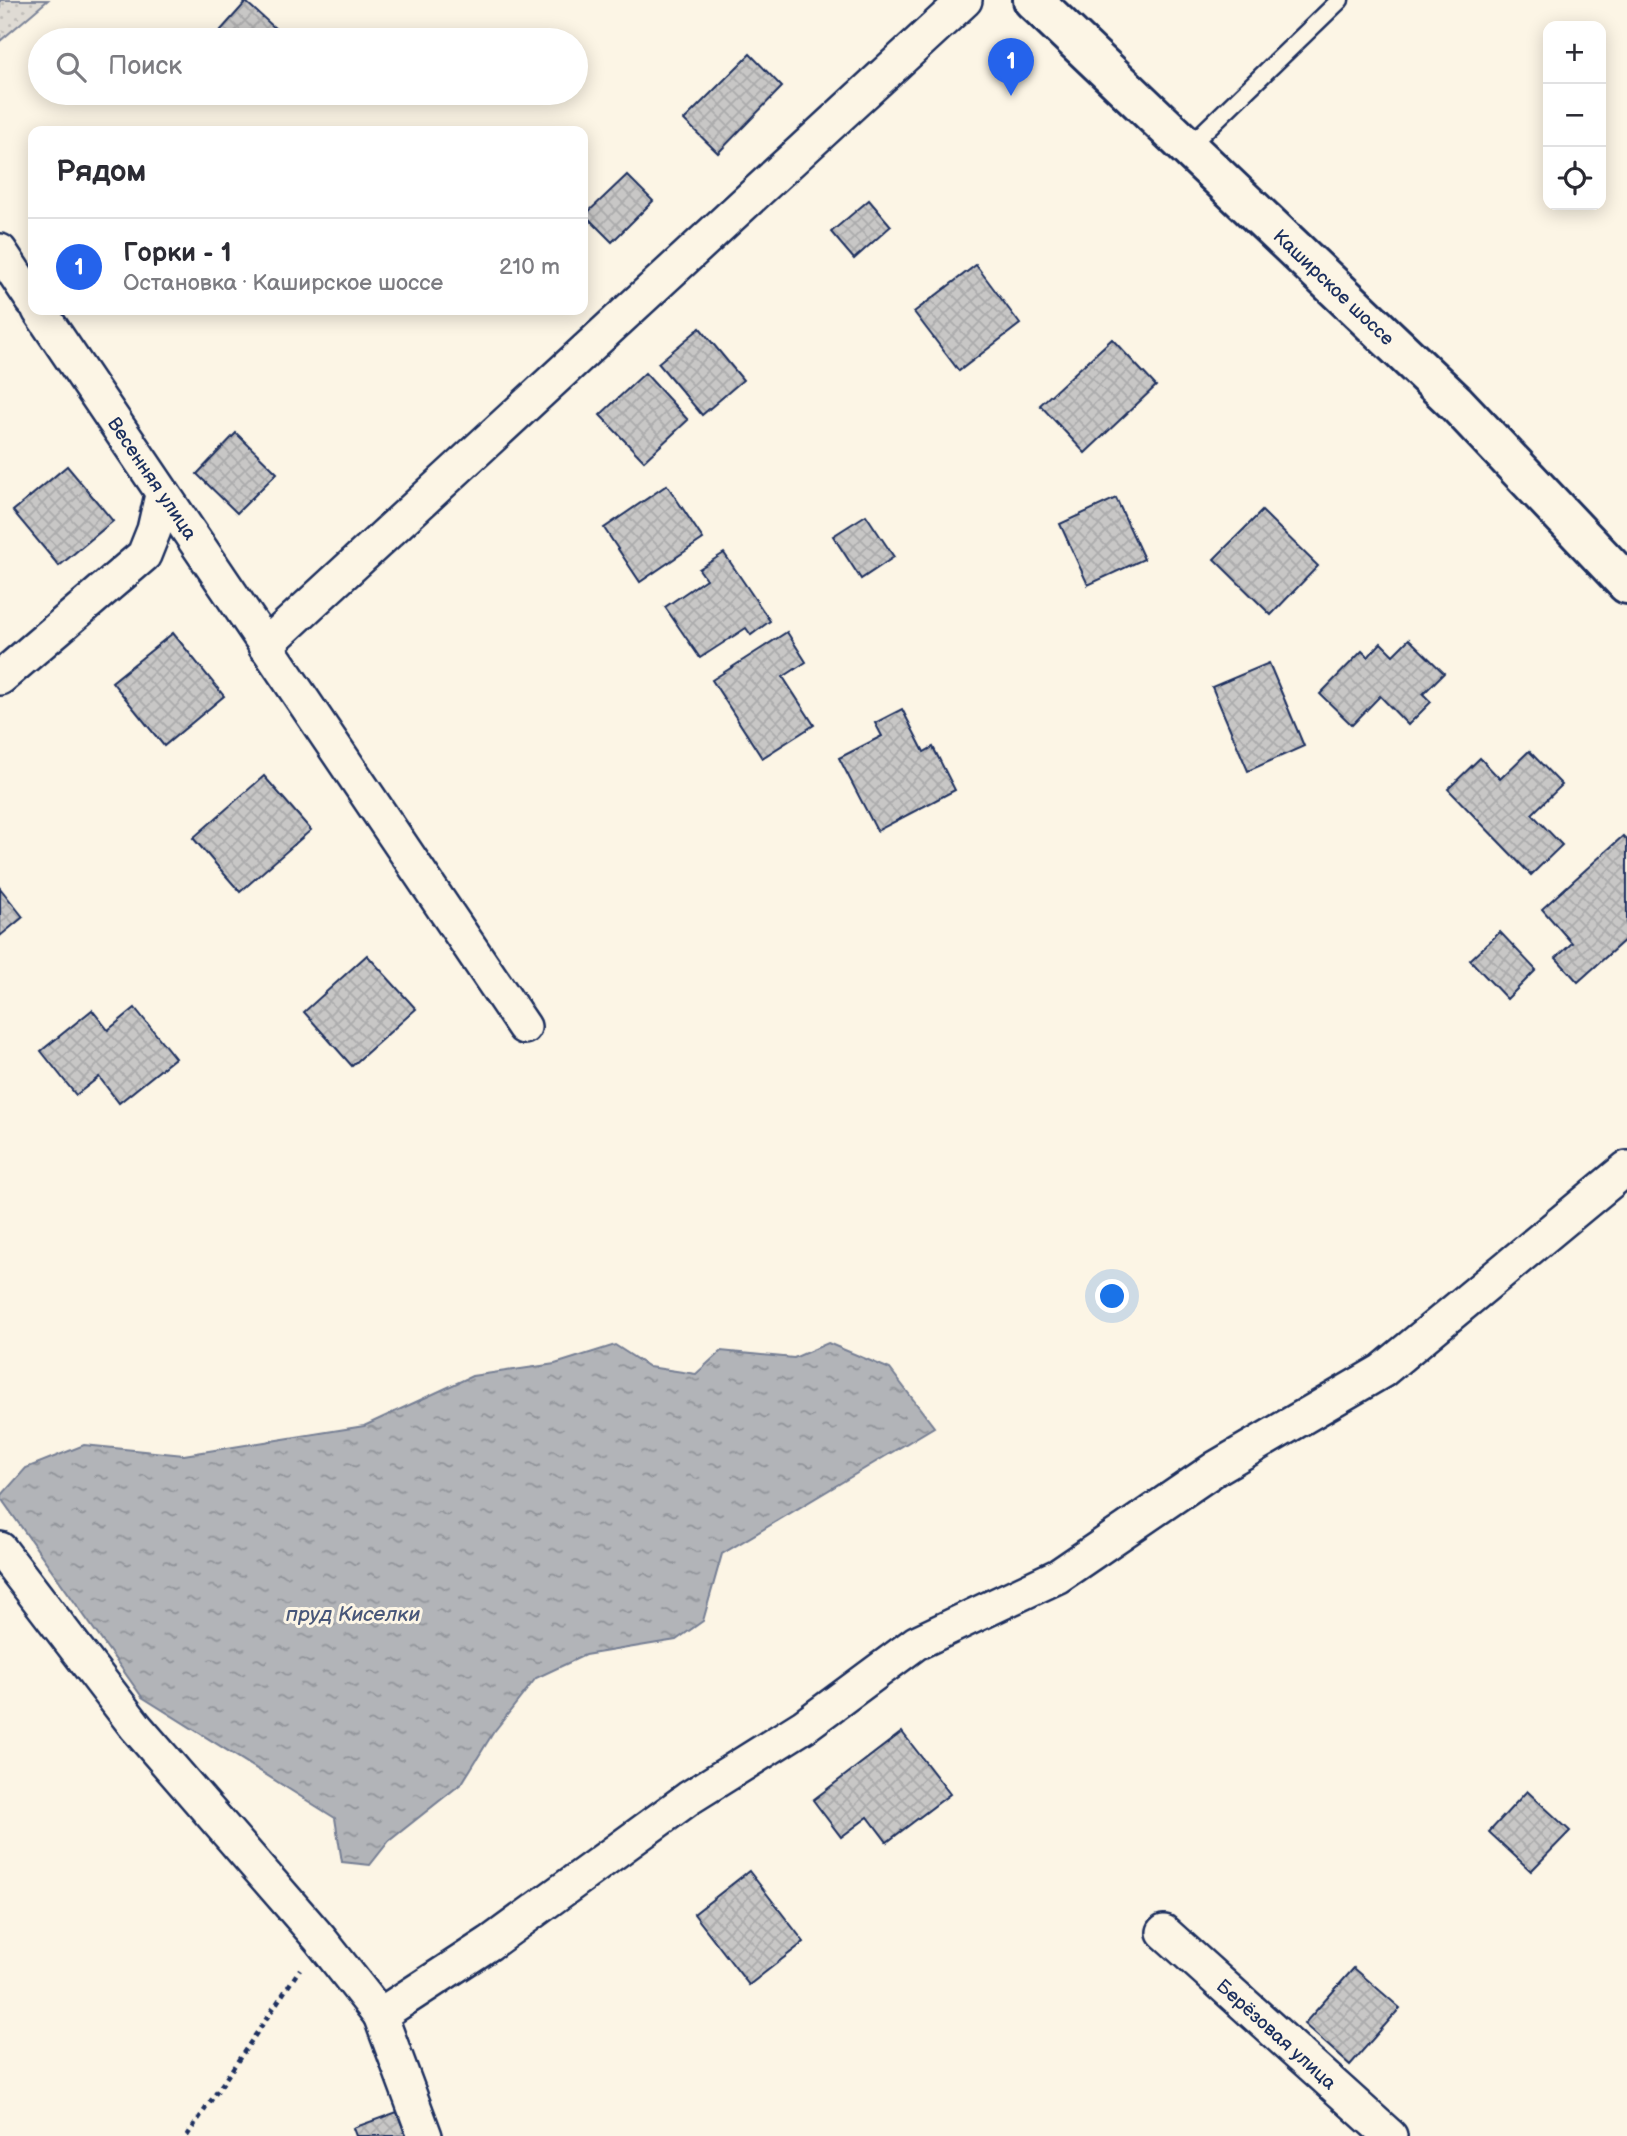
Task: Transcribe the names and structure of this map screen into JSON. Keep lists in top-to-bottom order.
{
  "streets": {
    "main road": ["Каширское шоссе"],
    "street": ["Весенняя улица", "Берёзовая улица"]
  },
  "water": ["пруд Киселки"],
  "page": {
    "map_buttons": ["+", "−"],
    "search": "Поиск",
    "pins": "1",
    "heading": "Рядом",
    "list": [
      {
        "mark": "1",
        "name": "Горки - 1",
        "note": "Остановка · Каширское шоссе",
        "value": "210 m"
      }
    ]
  }
}
